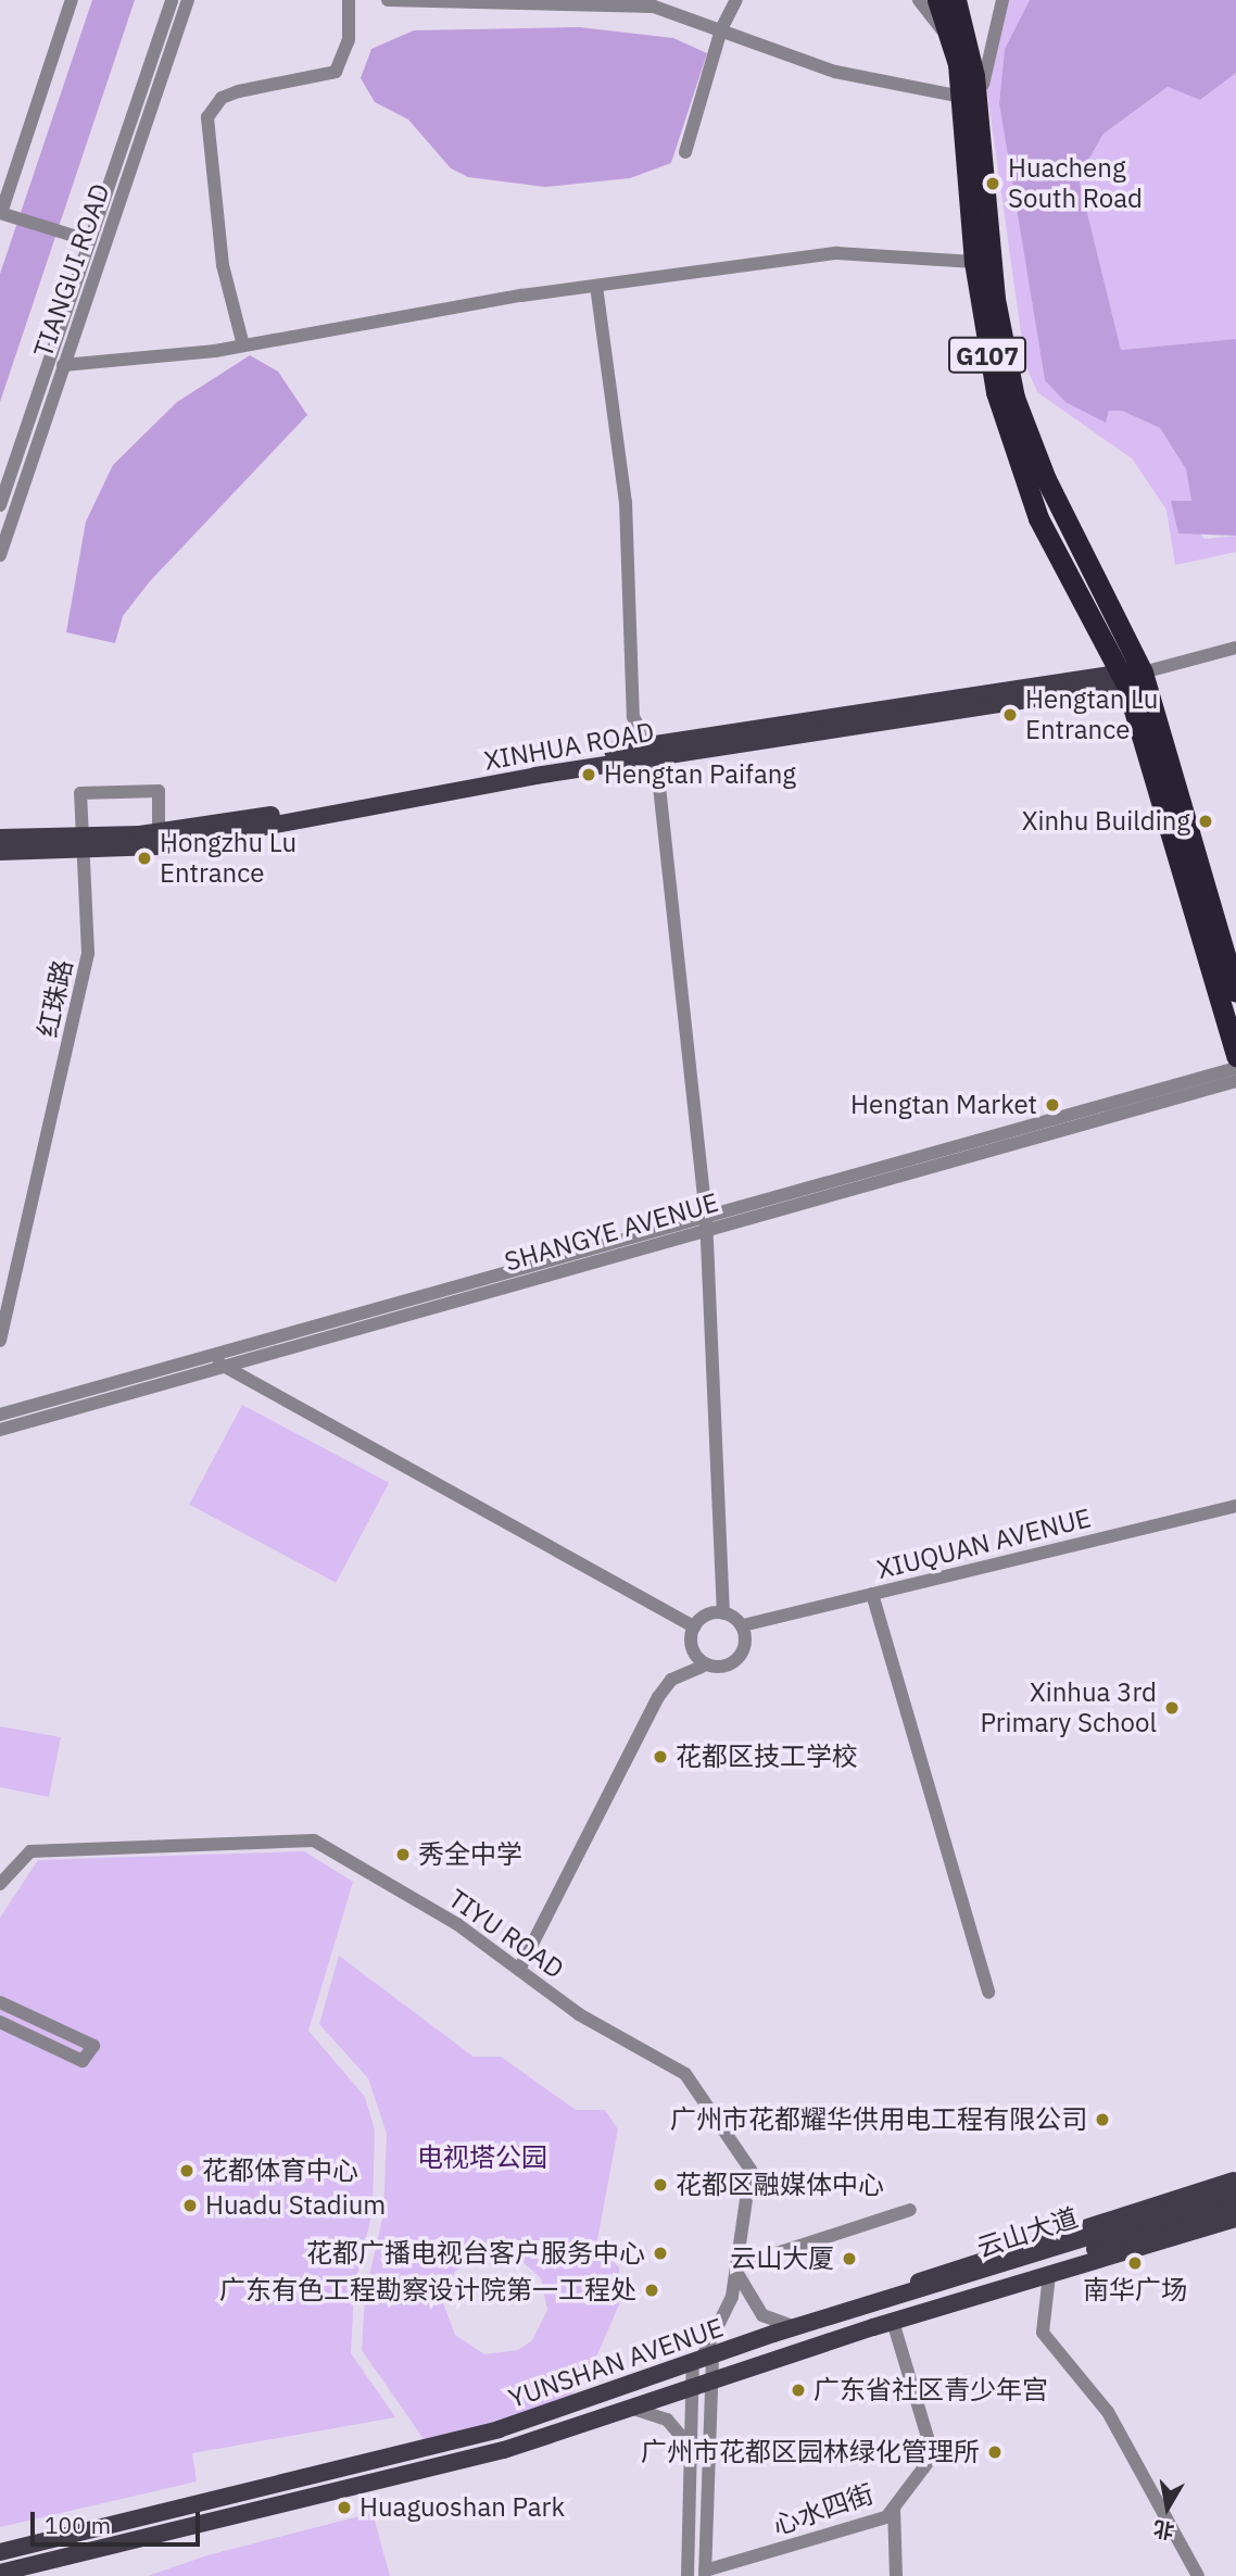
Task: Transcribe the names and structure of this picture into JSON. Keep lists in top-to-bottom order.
{
  "streets": {
    "highway": ["G107"],
    "main road": ["XINHUA ROAD", "云山大道", "YUNSHAN AVENUE"],
    "street": [
      "TIANGUI ROAD",
      "红珠路",
      "SHANGYE AVENUE",
      "XIUQUAN AVENUE",
      "TIYU ROAD",
      "心水四街"
    ]
  },
  "crossings": [
    ["G107", "XINHUA ROAD"],
    ["XINHUA ROAD", "红珠路"],
    ["TIYU ROAD", "YUNSHAN AVENUE"],
    ["云山大道", "YUNSHAN AVENUE"],
    ["YUNSHAN AVENUE", "心水四街"]
  ],
  "parks": ["电视塔公园"],
  "places": [
    "Huacheng South Road",
    "Hengtan Lu Entrance",
    "Hengtan Paifang",
    "Xinhu Building",
    "Hongzhu Lu Entrance",
    "Hengtan Market",
    "Xinhua 3rd Primary School",
    "花都区技工学校",
    "秀全中学",
    "广州市花都耀华供用电工程有限公司",
    "花都体育中心",
    "花都区融媒体中心",
    "Huadu Stadium",
    "花都广播电视台客户服务中心",
    "云山大厦",
    "南华广场",
    "广东有色工程勘察设计院第一工程处",
    "广东省社区青少年宫",
    "广州市花都区园林绿化管理所",
    "Huaguoshan Park"
  ],
  "scale_bar": "100 m",
  "north": "bottom"
}
